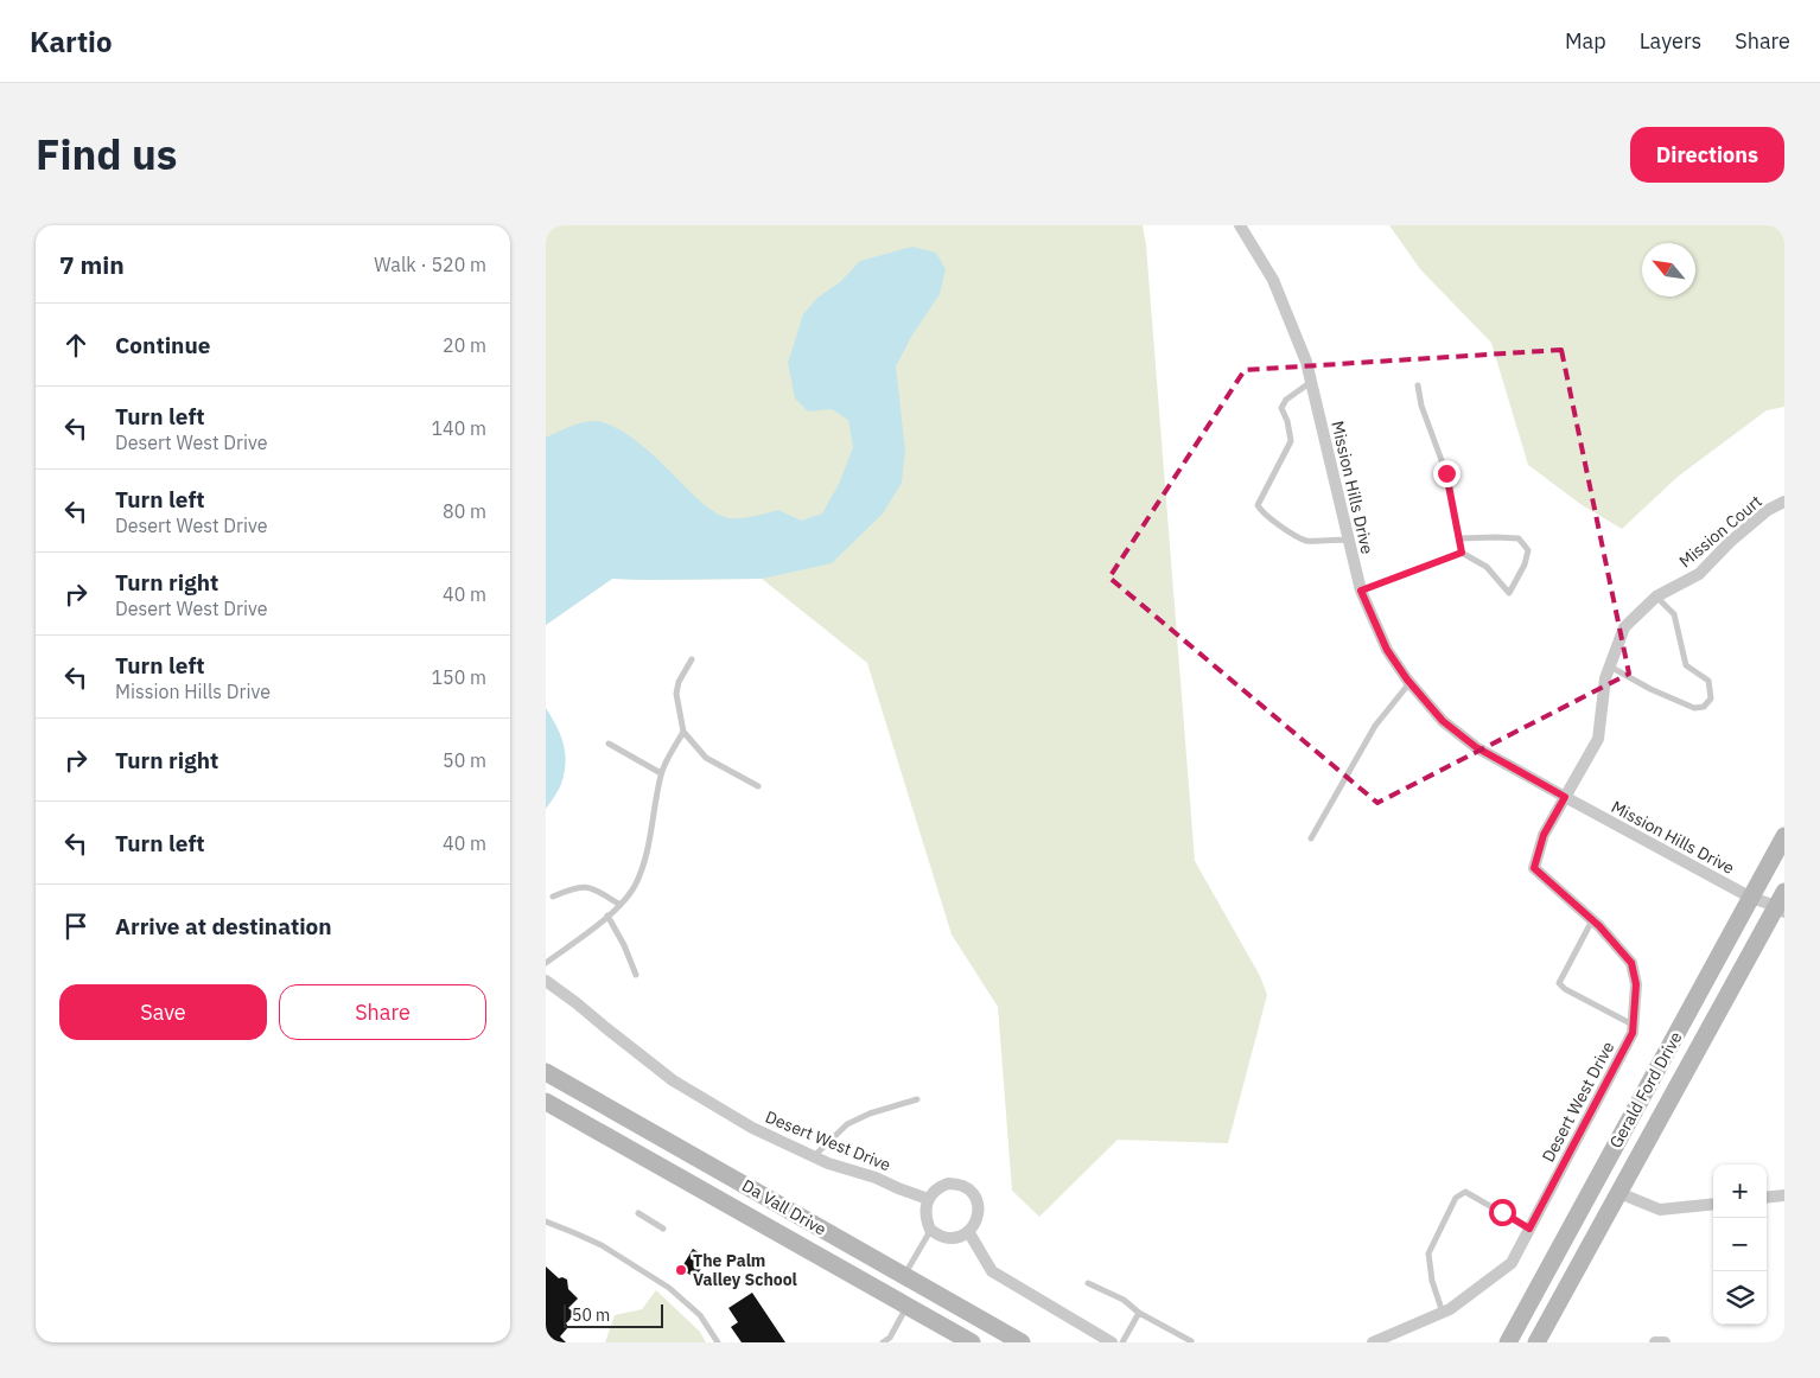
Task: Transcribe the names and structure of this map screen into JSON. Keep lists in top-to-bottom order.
{
  "streets": {
    "main road": ["Gerald Ford Drive", "Da Vall Drive"],
    "street": ["Mission Hills Drive", "Mission Court", "Desert West Drive"]
  },
  "crossings": [
    ["Mission Hills Drive", "Mission Court"],
    ["Mission Hills Drive", "Gerald Ford Drive"],
    ["Mission Hills Drive", "Desert West Drive"],
    ["Mission Court", "Desert West Drive"]
  ],
  "places": ["The Palm Valley School"],
  "scale_bar": "50 m",
  "north": "top left",
  "page": {
    "header": "Kartio",
    "nav": ["Map", "Layers", "Share"],
    "title": "Find us",
    "buttons": [
      "Directions",
      ["Save", "Share"]
    ],
    "heading": ["7 min", "Walk · 520 m"],
    "list": [
      ["Continue", "20 m"],
      ["Turn left", "Desert West Drive", "140 m"],
      ["Turn left", "Desert West Drive", "80 m"],
      ["Turn right", "Desert West Drive", "40 m"],
      ["Turn left", "Mission Hills Drive", "150 m"],
      ["Turn right", "50 m"],
      ["Turn left", "40 m"],
      "Arrive at destination"
    ],
    "map_buttons": ["+", "−"],
    "scale": "50 m"
  }
}
